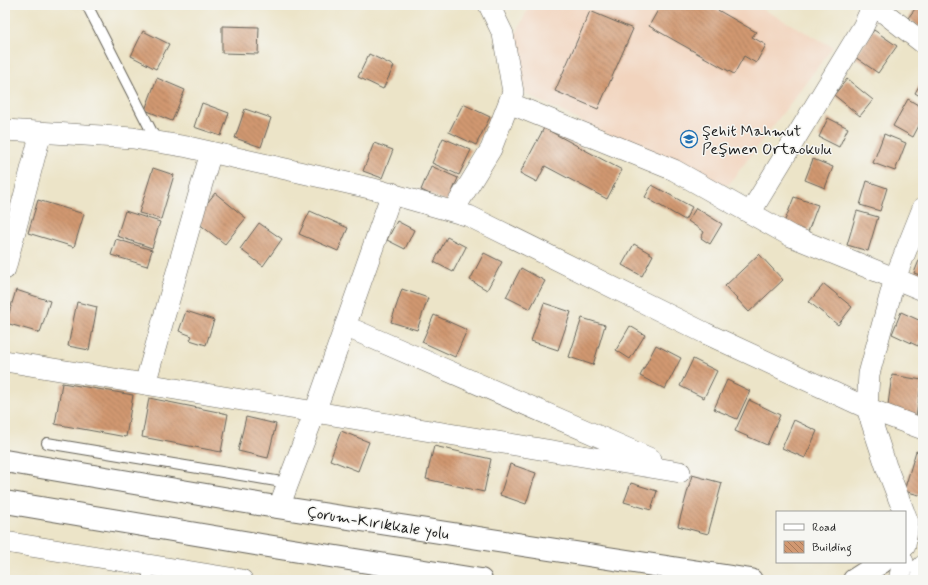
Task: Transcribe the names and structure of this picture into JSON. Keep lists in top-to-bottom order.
{
  "streets": {
    "highway": ["Çorum-Kırıkkale yolu"]
  },
  "places": {
    "school or university": ["Şehit Mahmut Peşmen Ortaokulu"]
  },
  "legend": ["Road", "Building"]
}
